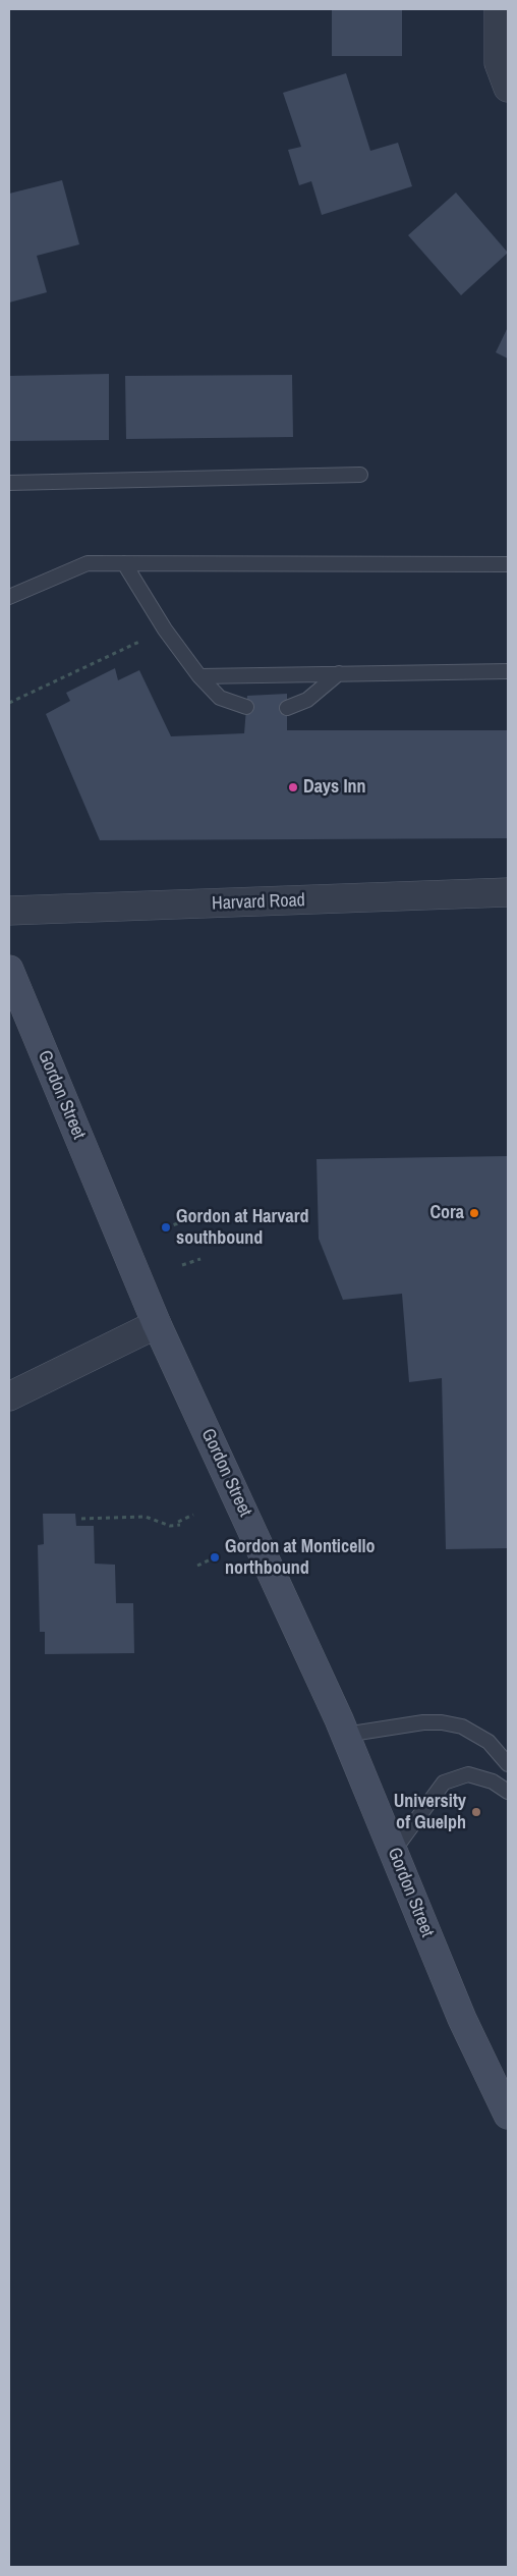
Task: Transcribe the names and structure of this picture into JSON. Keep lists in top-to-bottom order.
{
  "streets": {
    "main road": ["Gordon Street"],
    "street": ["Harvard Road"]
  },
  "places": [
    "Days Inn",
    "Cora",
    "Gordon at Harvard southbound",
    "Gordon at Monticello northbound",
    "University of Guelph"
  ]
}
